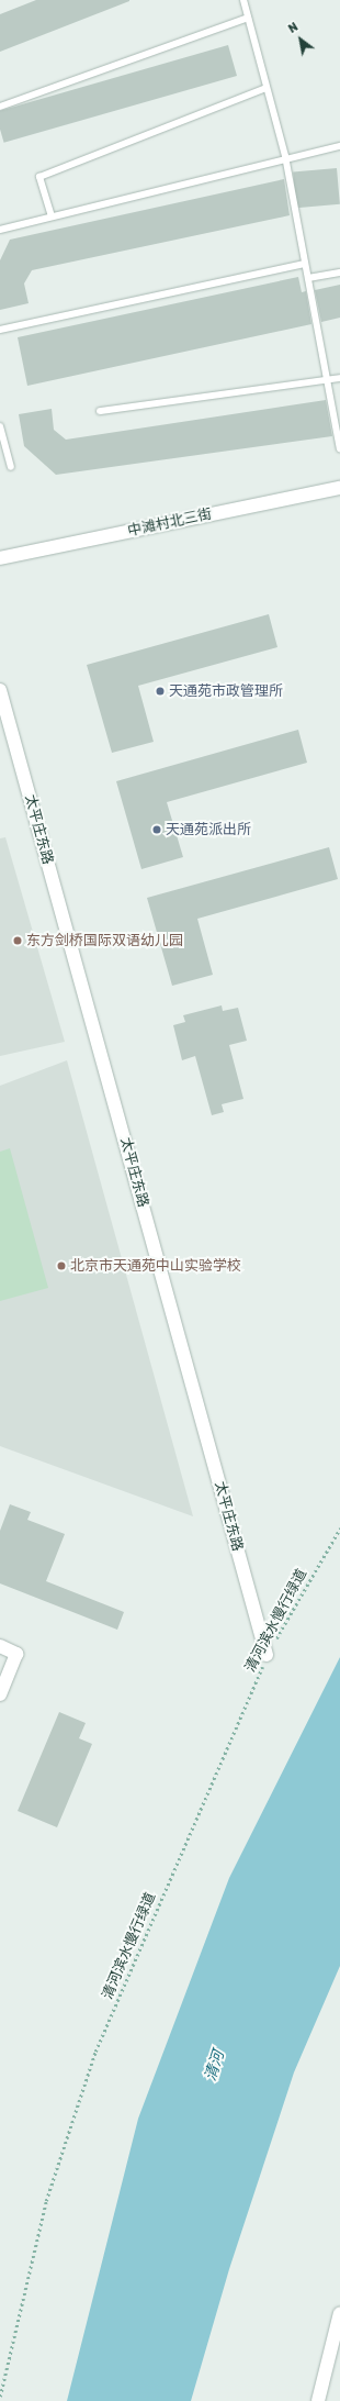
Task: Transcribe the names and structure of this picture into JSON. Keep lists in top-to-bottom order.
{
  "streets": {
    "street": ["中滩村北三街", "太平庄东路"],
    "path": ["清河滨水慢行绿道"]
  },
  "crossings": [
    ["太平庄东路", "清河滨水慢行绿道"]
  ],
  "water": ["清河"],
  "places": [
    "天通苑市政管理所",
    "天通苑派出所",
    "东方剑桥国际双语幼儿园",
    "北京市天通苑中山实验学校"
  ],
  "north": "top left"
}
